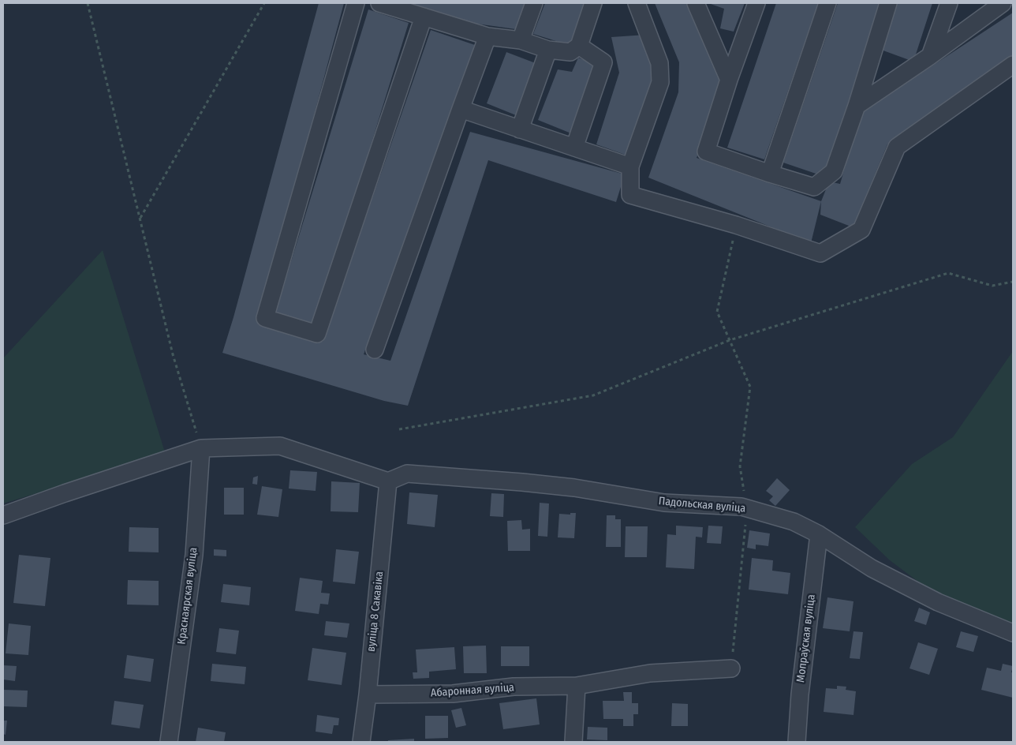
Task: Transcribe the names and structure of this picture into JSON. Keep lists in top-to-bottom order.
{
  "streets": {
    "street": [
      "Падольская вуліца",
      "Краснаярская вуліца",
      "вуліца 8 Сакавіка",
      "Мопраўская вуліца",
      "Абаронная вуліца"
    ]
  },
  "crossings": [
    ["Падольская вуліца", "вуліца 8 Сакавіка"],
    ["Падольская вуліца", "Мопраўская вуліца"],
    ["вуліца 8 Сакавіка", "Абаронная вуліца"]
  ]
}
